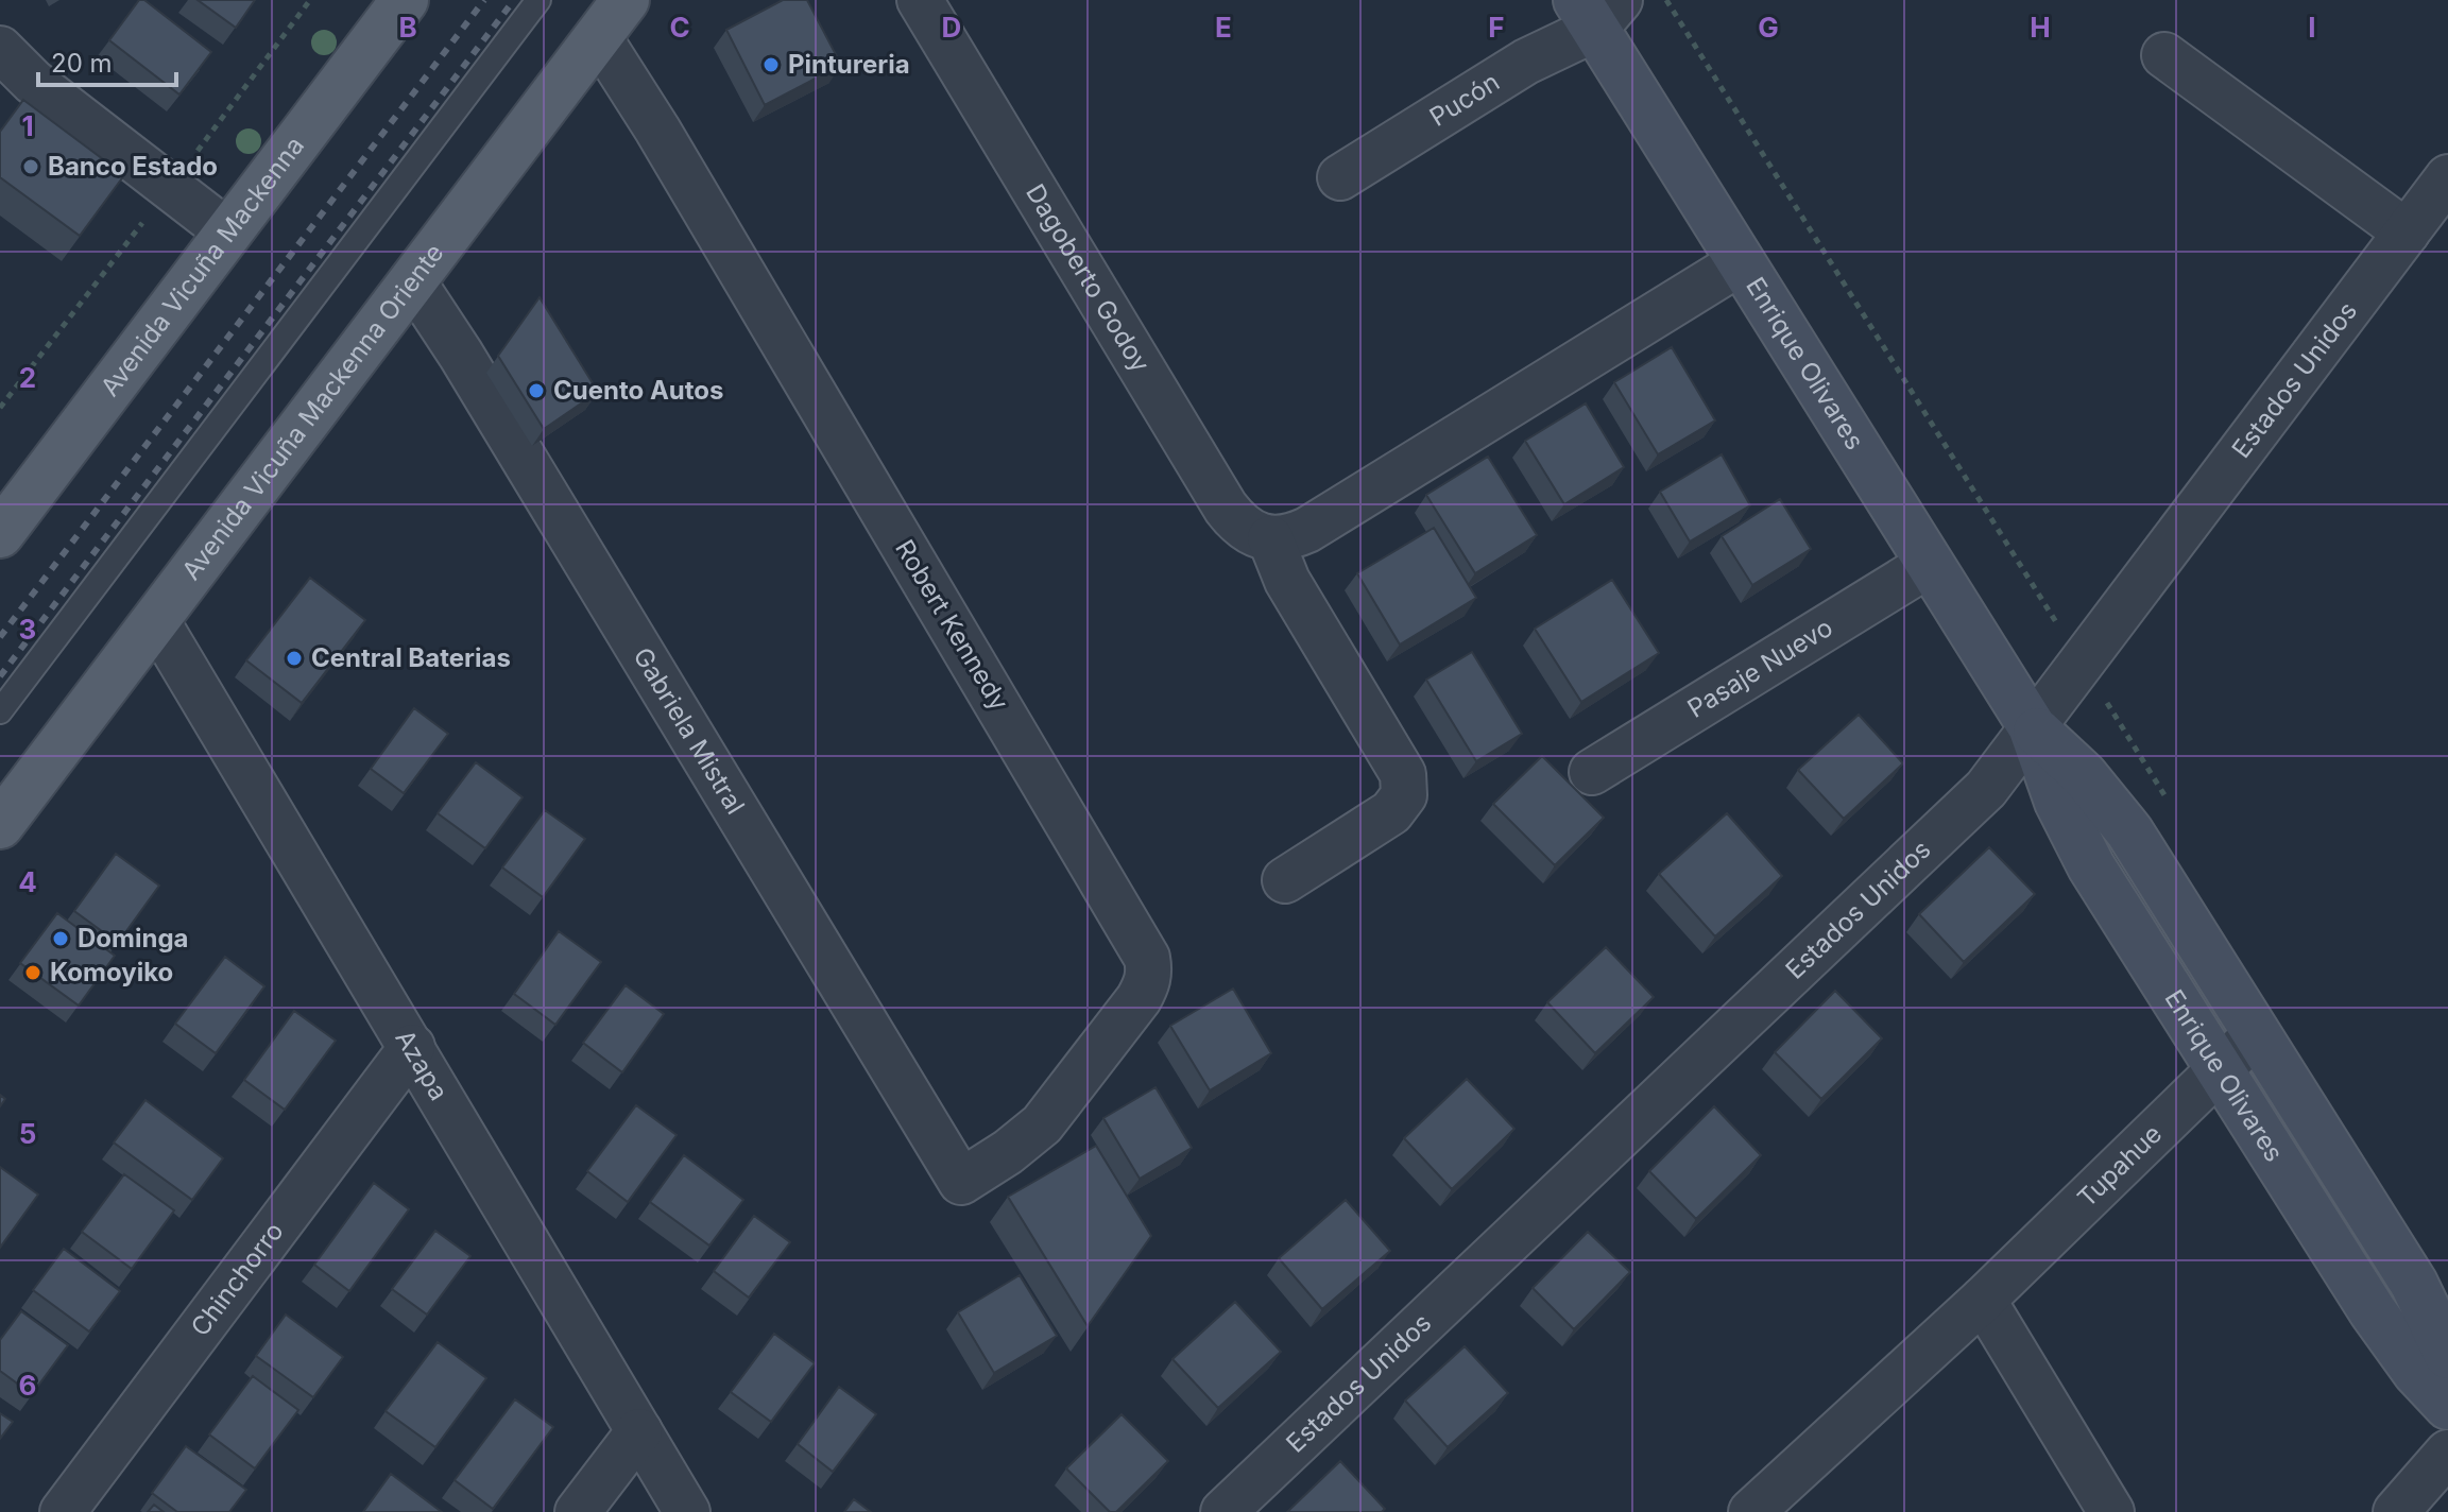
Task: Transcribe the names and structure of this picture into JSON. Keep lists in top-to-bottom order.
{
  "streets": {
    "main road": ["Avenida Vicuña Mackenna", "Enrique Olivares", "Avenida Vicuña Mackenna Oriente"],
    "street": [
      "Pucón",
      "Dagoberto Godoy",
      "Estados Unidos",
      "Robert Kennedy",
      "Pasaje Nuevo",
      "Gabriela Mistral",
      "Azapa",
      "Tupahue",
      "Chinchorro"
    ]
  },
  "crossings": [
    ["Pucón", "Enrique Olivares"],
    ["Enrique Olivares", "Estados Unidos"],
    ["Enrique Olivares", "Pasaje Nuevo"],
    ["Enrique Olivares", "Tupahue"],
    ["Avenida Vicuña Mackenna Oriente", "Robert Kennedy"],
    ["Avenida Vicuña Mackenna Oriente", "Gabriela Mistral"],
    ["Avenida Vicuña Mackenna Oriente", "Azapa"],
    ["Robert Kennedy", "Gabriela Mistral"],
    ["Azapa", "Chinchorro"]
  ],
  "places": [
    "Pintureria",
    "Banco Estado",
    "Cuento Autos",
    "Central Baterias",
    "Dominga",
    "Komoyiko"
  ],
  "scale_bar": "20 m",
  "grid": {
    "columns": [
      "B",
      "C",
      "D",
      "E",
      "F",
      "G",
      "H",
      "I"
    ],
    "rows": [
      "1",
      "2",
      "3",
      "4",
      "5",
      "6"
    ]
  }
}
